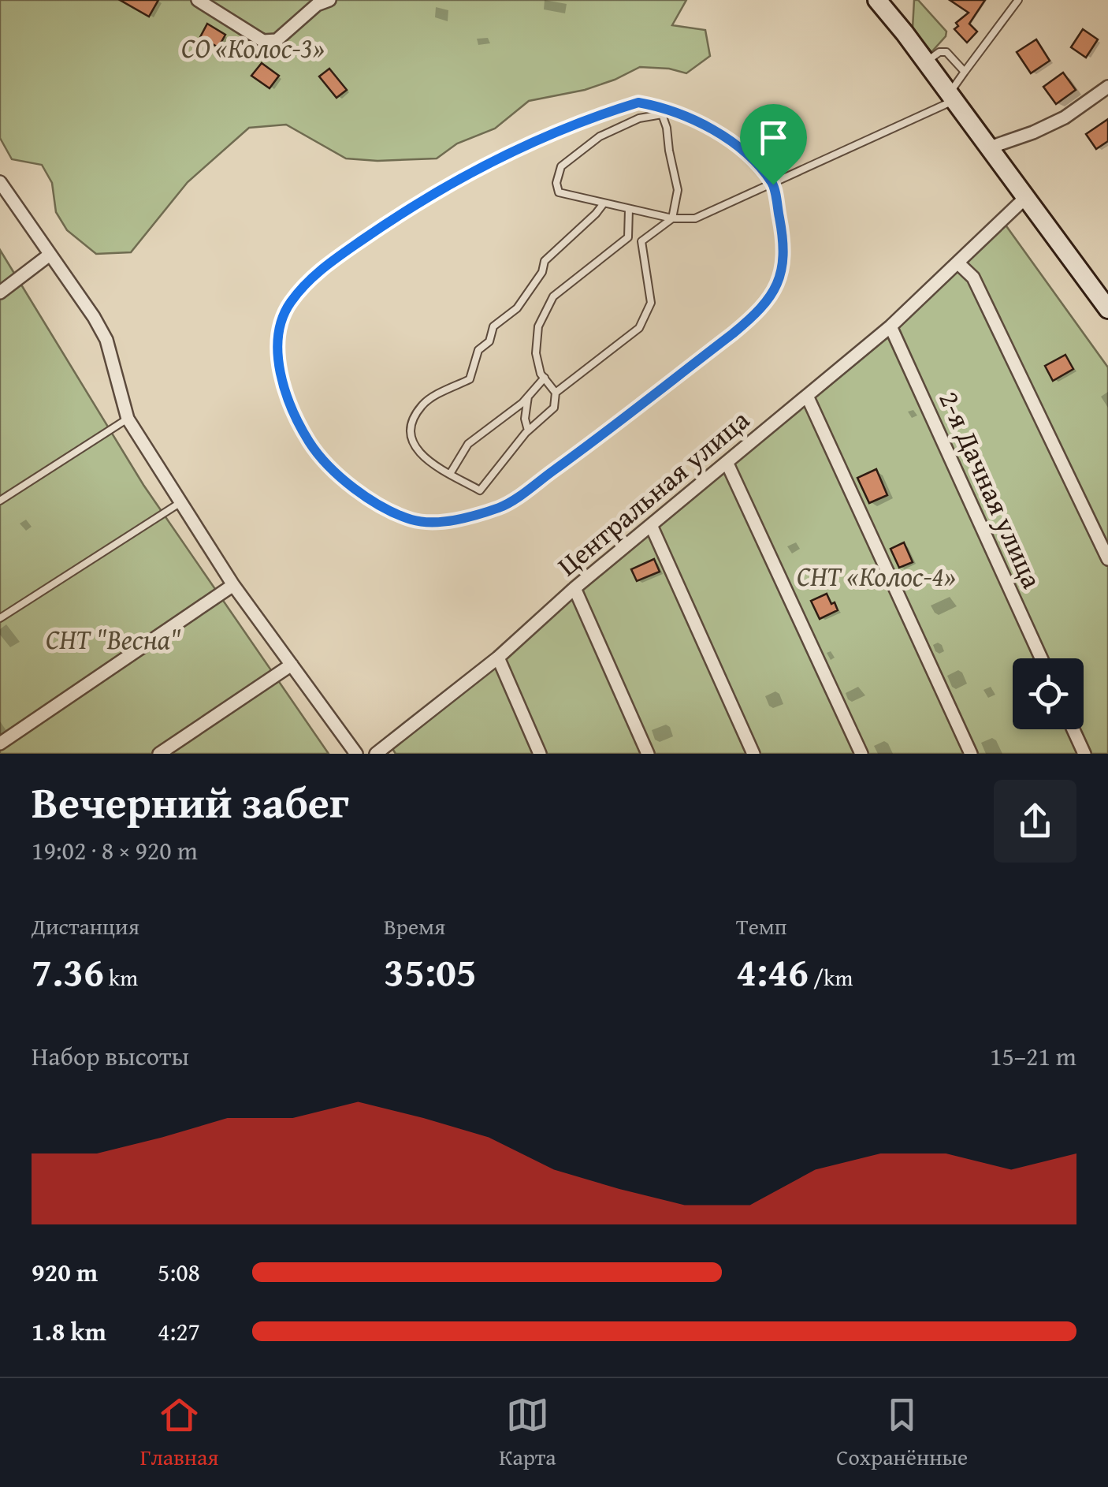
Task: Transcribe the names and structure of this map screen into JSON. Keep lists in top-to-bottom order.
{
  "streets": {
    "street": ["2-я Дачная улица", "Центральная улица"]
  },
  "crossings": [
    ["2-я Дачная улица", "Центральная улица"]
  ],
  "parks": ["СО «Колос-3»", "СНТ «Колос-4»", "СНТ \"Весна\""],
  "page": {
    "heading": ["Вечерний забег", "19:02 · 8 × 920 m"],
    "stats": [
      ["Дистанция", "7.36 km"],
      ["Время", "35:05"],
      ["Темп", "4:46 /km"]
    ],
    "chart": ["Набор высоты", "15–21 m"],
    "list": [
      {
        "name": "920 m",
        "note": "5:08"
      },
      {
        "name": "1.8 km",
        "note": "4:27"
      }
    ],
    "tabs": ["Главная", "Карта", "Сохранённые"]
  }
}
